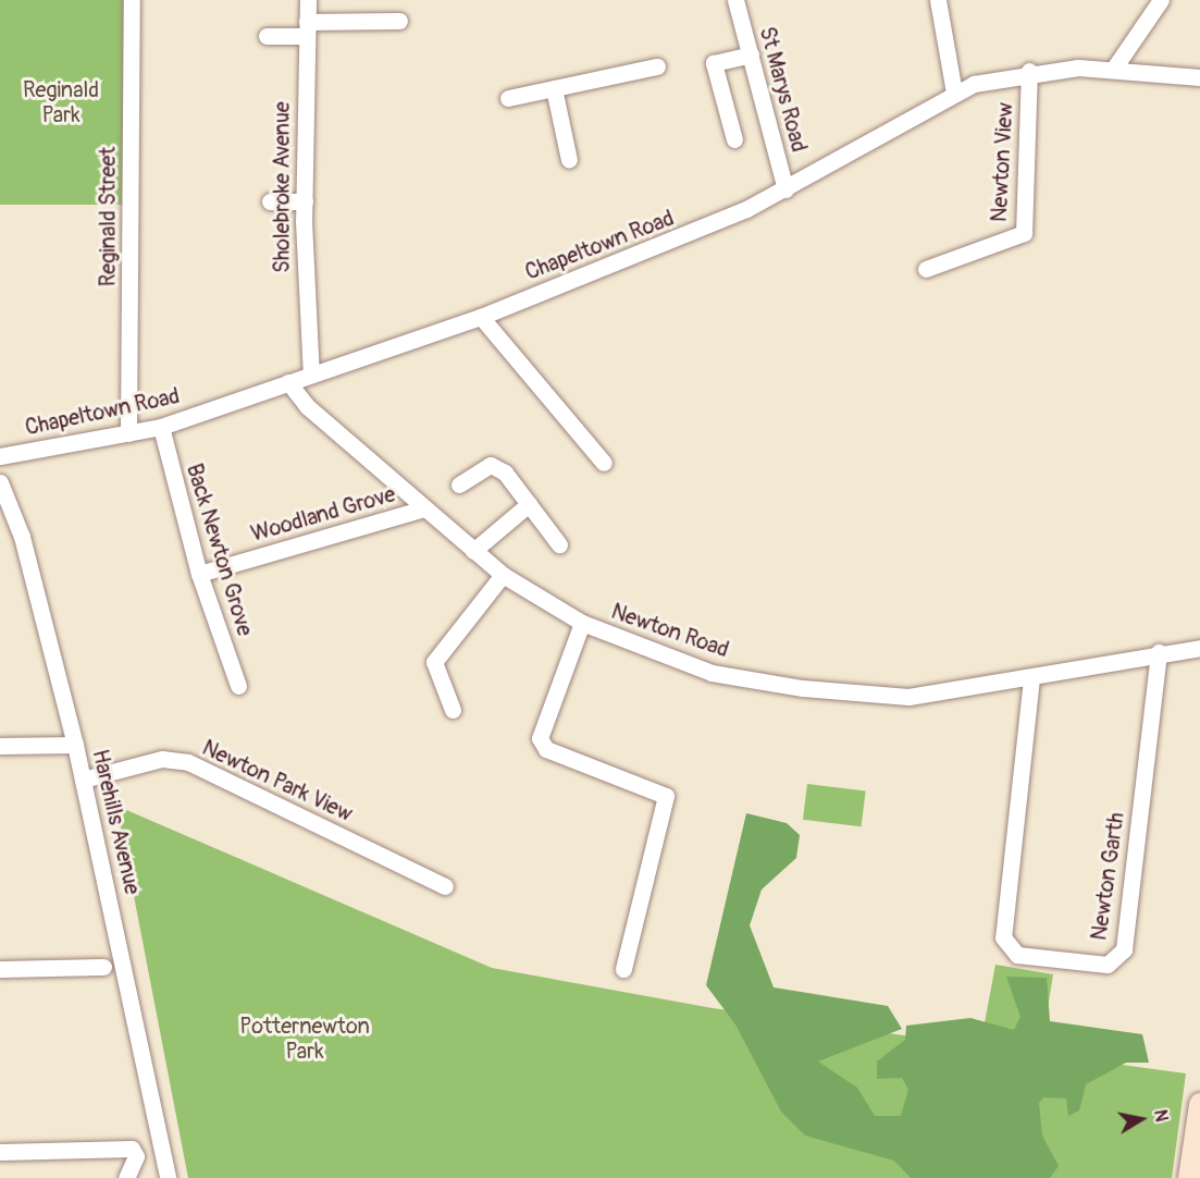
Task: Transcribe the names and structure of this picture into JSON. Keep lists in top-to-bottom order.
{
  "streets": {
    "street": [
      "St Marys Road",
      "Newton View",
      "Sholebroke Avenue",
      "Reginald Street",
      "Chapeltown Road",
      "Woodland Grove",
      "Back Newton Grove",
      "Newton Road",
      "Newton Park View",
      "Harehills Avenue",
      "Newton Garth"
    ]
  },
  "crossings": [
    ["St Marys Road", "Chapeltown Road"],
    ["Newton View", "Chapeltown Road"],
    ["Sholebroke Avenue", "Chapeltown Road"],
    ["Reginald Street", "Chapeltown Road"],
    ["Chapeltown Road", "Back Newton Grove"],
    ["Chapeltown Road", "Newton Road"],
    ["Woodland Grove", "Back Newton Grove"],
    ["Woodland Grove", "Newton Road"],
    ["Newton Road", "Newton Garth"],
    ["Newton Park View", "Harehills Avenue"]
  ],
  "parks": ["Reginald Park", "Potternewton Park"],
  "north": "right"
}
